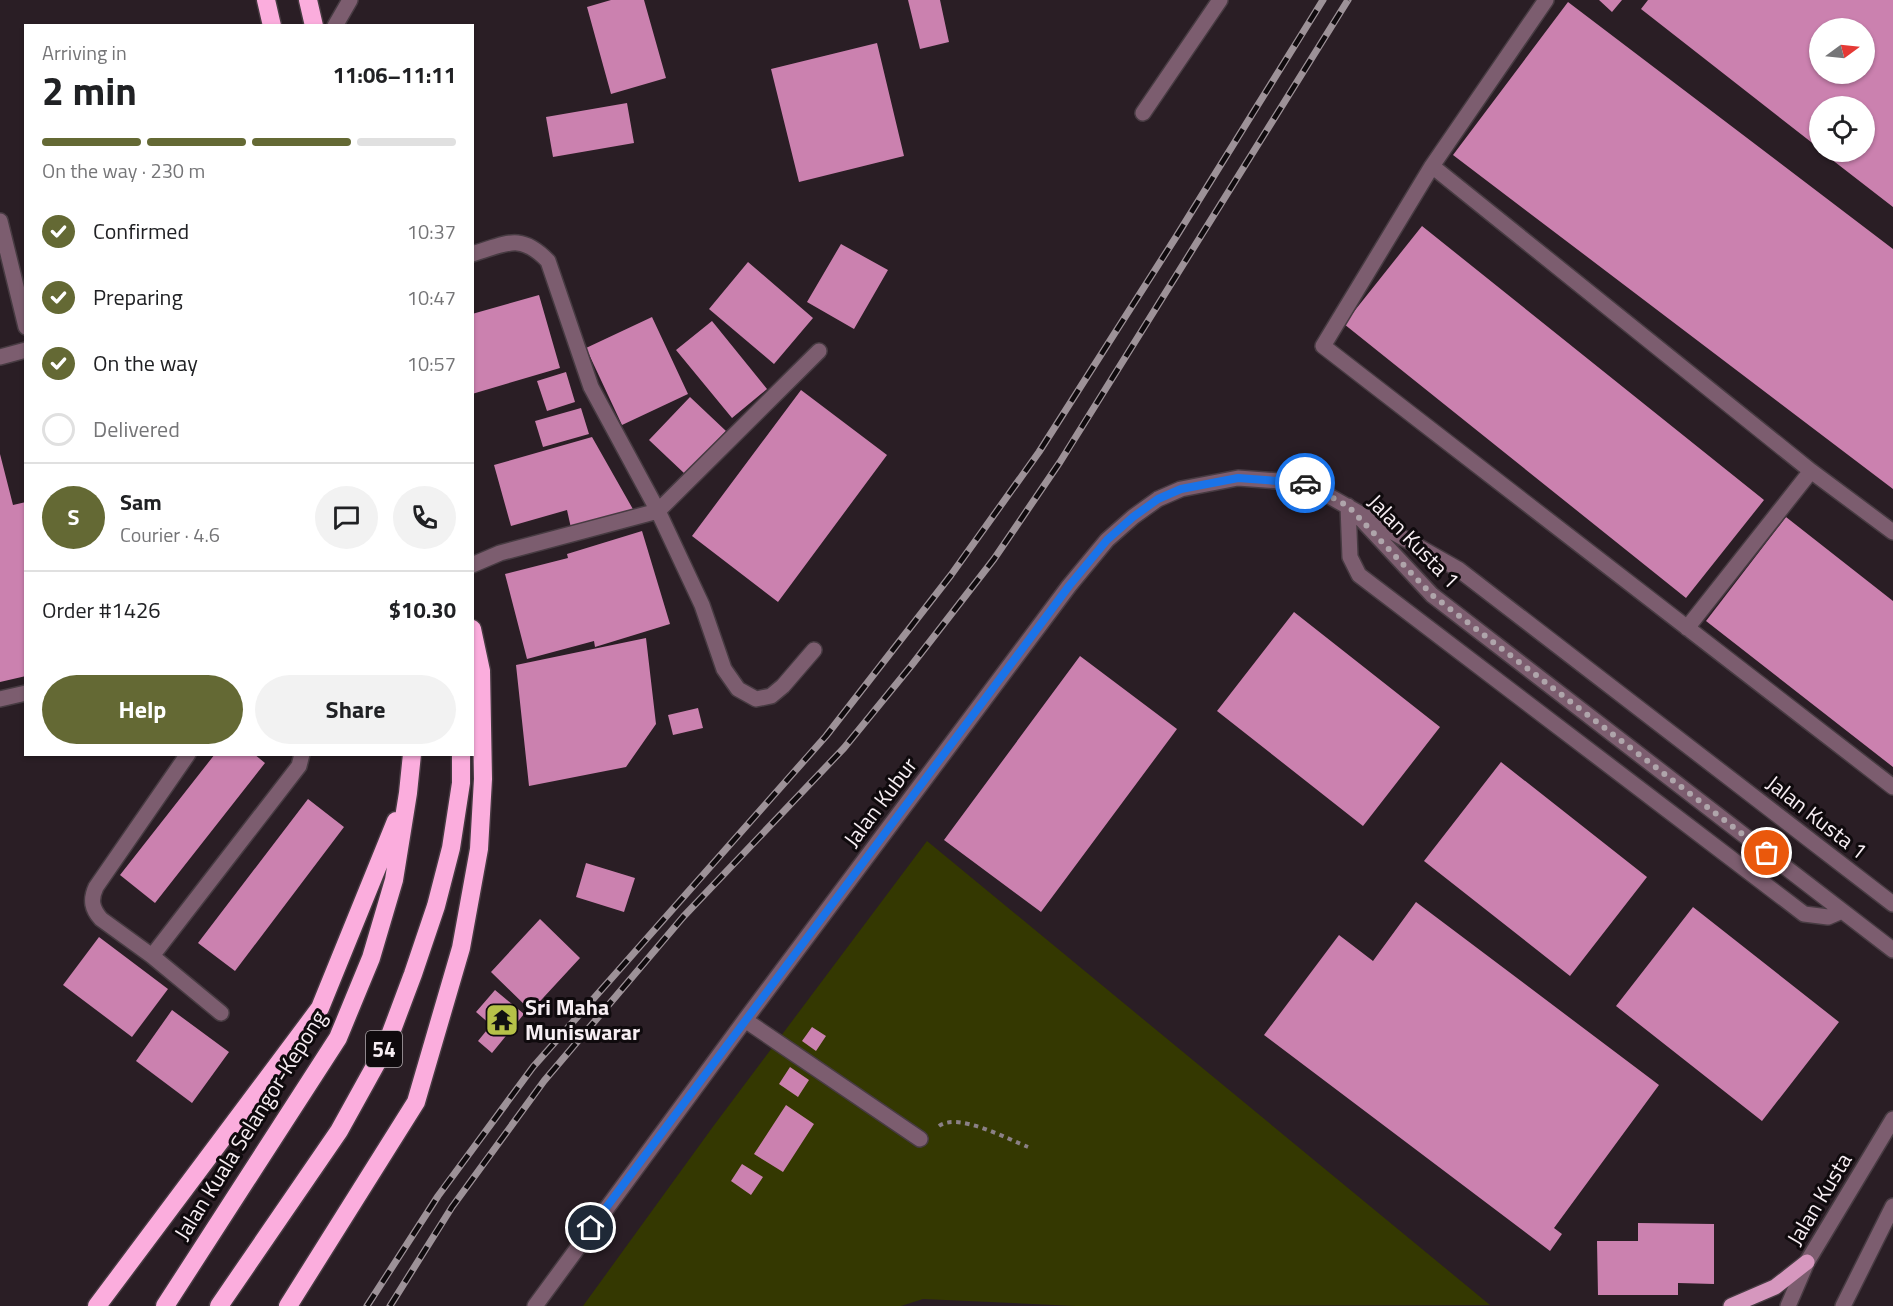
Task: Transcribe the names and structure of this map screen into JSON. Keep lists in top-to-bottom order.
{
  "streets": {
    "highway": ["54", "Jalan Kuala Selangor-Kepong"],
    "street": ["Jalan Kusta 1", "Jalan Kubur", "Jalan Kusta"]
  },
  "crossings": [
    ["Jalan Kusta 1", "Jalan Kubur"]
  ],
  "places": {
    "temple": ["Sri Maha Muniswarar"]
  },
  "north": "right",
  "page": {
    "heading": ["2 min", "Arriving in", "11:06–11:11"],
    "panel": [
      "Sam",
      "Courier · 4.6",
      "Order #1426",
      "$10.30"
    ],
    "bar": "On the way · 230 m",
    "list": [
      ["Confirmed", "10:37"],
      ["Preparing", "10:47"],
      ["On the way", "10:57"],
      "Delivered"
    ],
    "round": "S",
    "buttons": ["Help", "Share"]
  }
}
